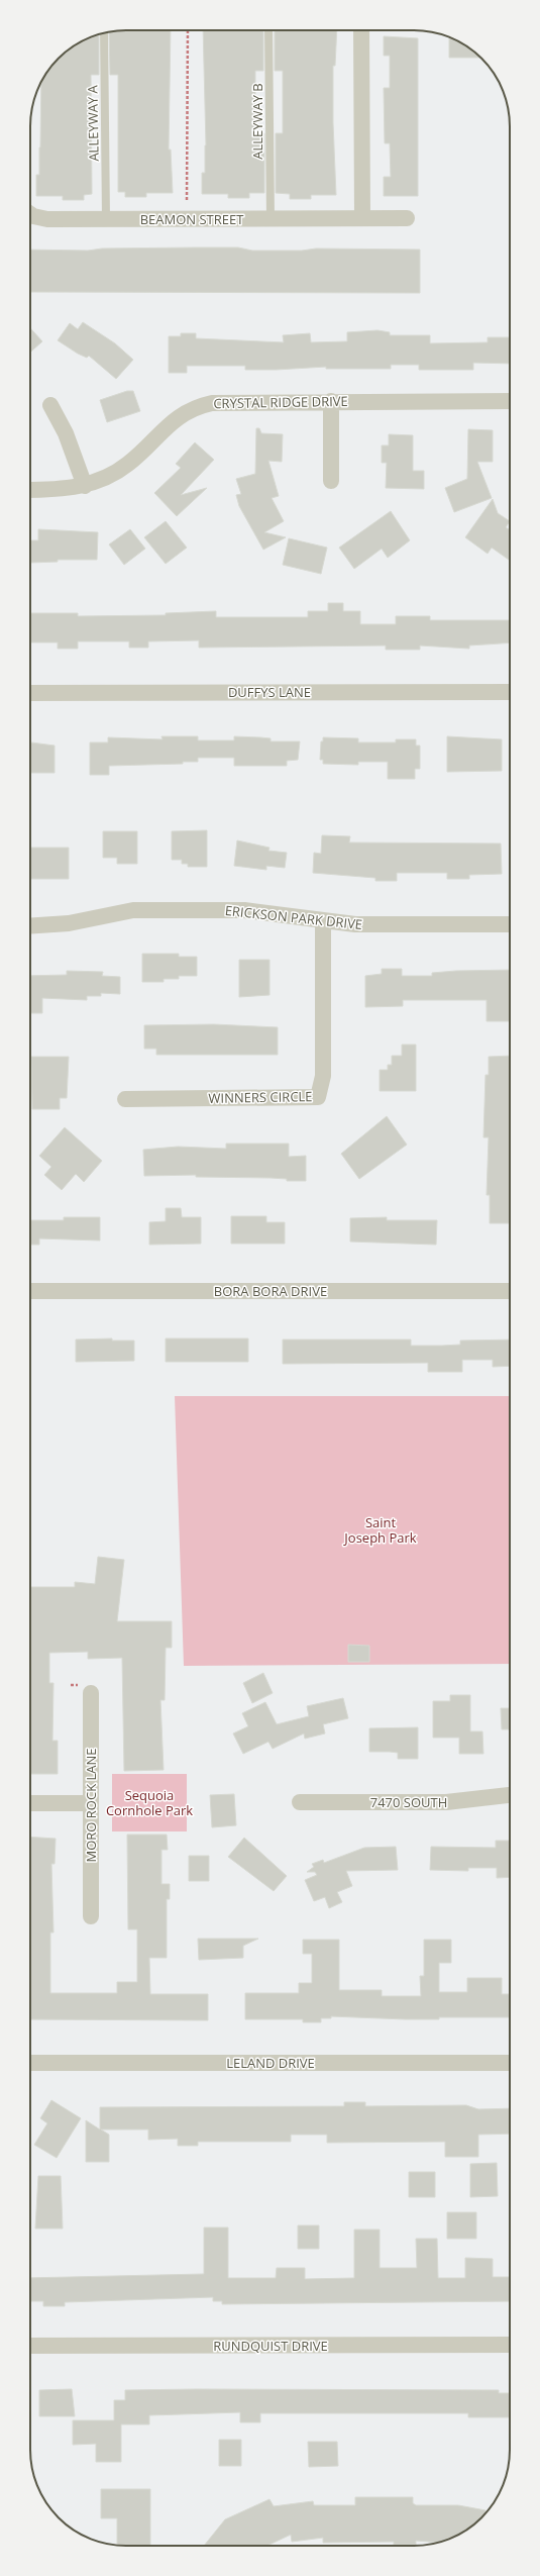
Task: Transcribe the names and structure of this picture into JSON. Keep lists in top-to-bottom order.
{
  "streets": {
    "street": [
      "BEAMON STREET",
      "CRYSTAL RIDGE DRIVE",
      "DUFFYS LANE",
      "ERICKSON PARK DRIVE",
      "WINNERS CIRCLE",
      "BORA BORA DRIVE",
      "7470 SOUTH",
      "MORO ROCK LANE",
      "LELAND DRIVE",
      "RUNDQUIST DRIVE"
    ],
    "lane": ["ALLEYWAY B", "ALLEYWAY A"]
  },
  "crossings": [
    ["ALLEYWAY B", "BEAMON STREET"],
    ["ALLEYWAY A", "BEAMON STREET"],
    ["ERICKSON PARK DRIVE", "WINNERS CIRCLE"]
  ],
  "parks": ["Saint Joseph Park", "Sequoia Cornhole Park"]
}
